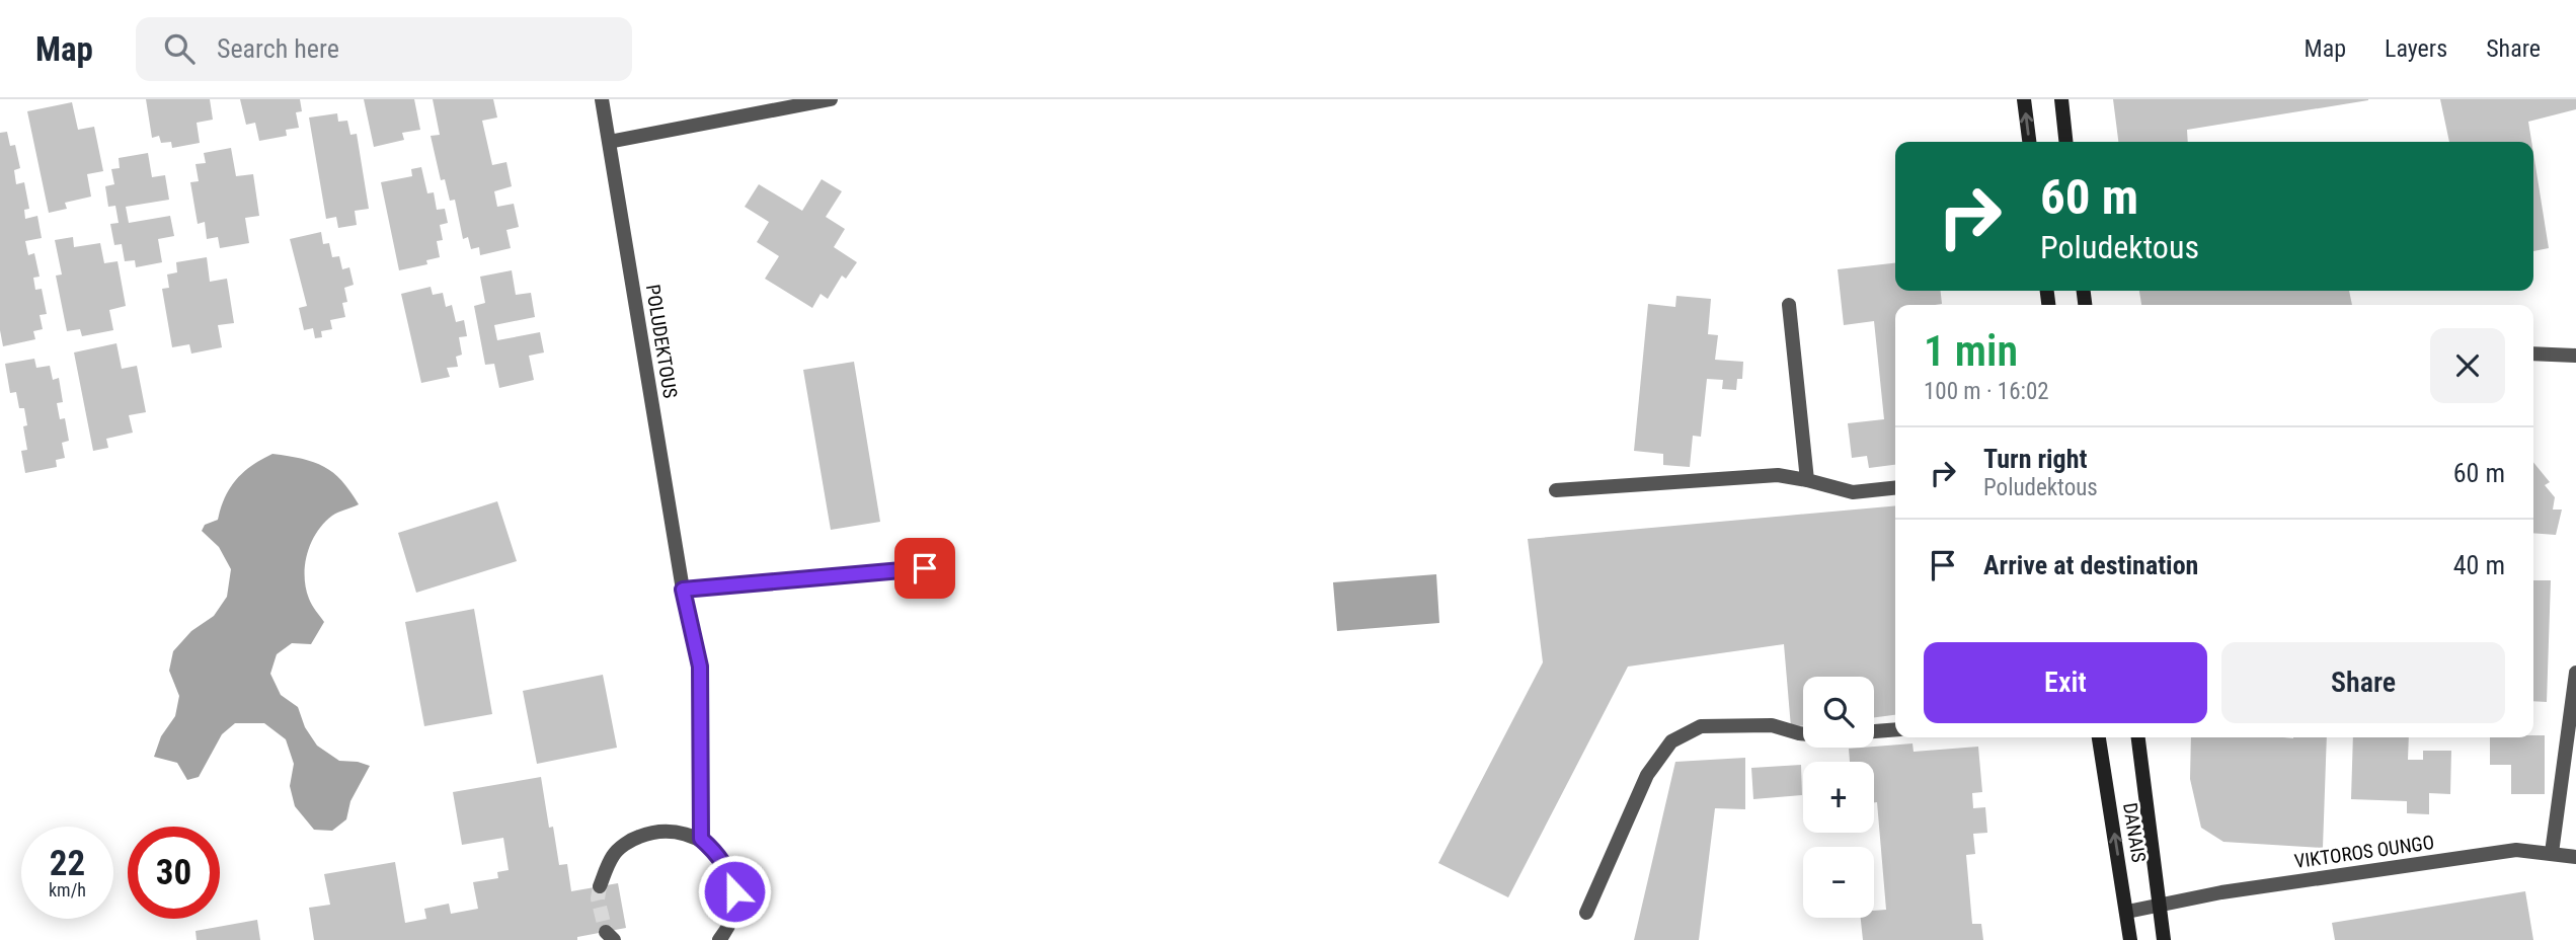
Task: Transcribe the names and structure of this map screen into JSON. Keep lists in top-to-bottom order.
{
  "streets": {
    "main road": ["DANAIS"],
    "street": ["POLUDEKTOUS", "VIKTOROS OUNGO"]
  },
  "crossings": [
    ["DANAIS", "VIKTOROS OUNGO"]
  ],
  "page": {
    "header": "Map",
    "search": "Search here",
    "nav": ["Map", "Layers", "Share"],
    "turn": ["60 m", "Poludektous"],
    "heading": ["1 min", "100 m · 16:02"],
    "list": [
      {
        "name": "Turn right",
        "note": "Poludektous",
        "value": "60 m"
      },
      {
        "name": "Arrive at destination",
        "value": "40 m"
      }
    ],
    "buttons": ["Exit", "Share"],
    "map_buttons": ["+", "−"],
    "speed": "22 km/h",
    "limit": "30"
  }
}
